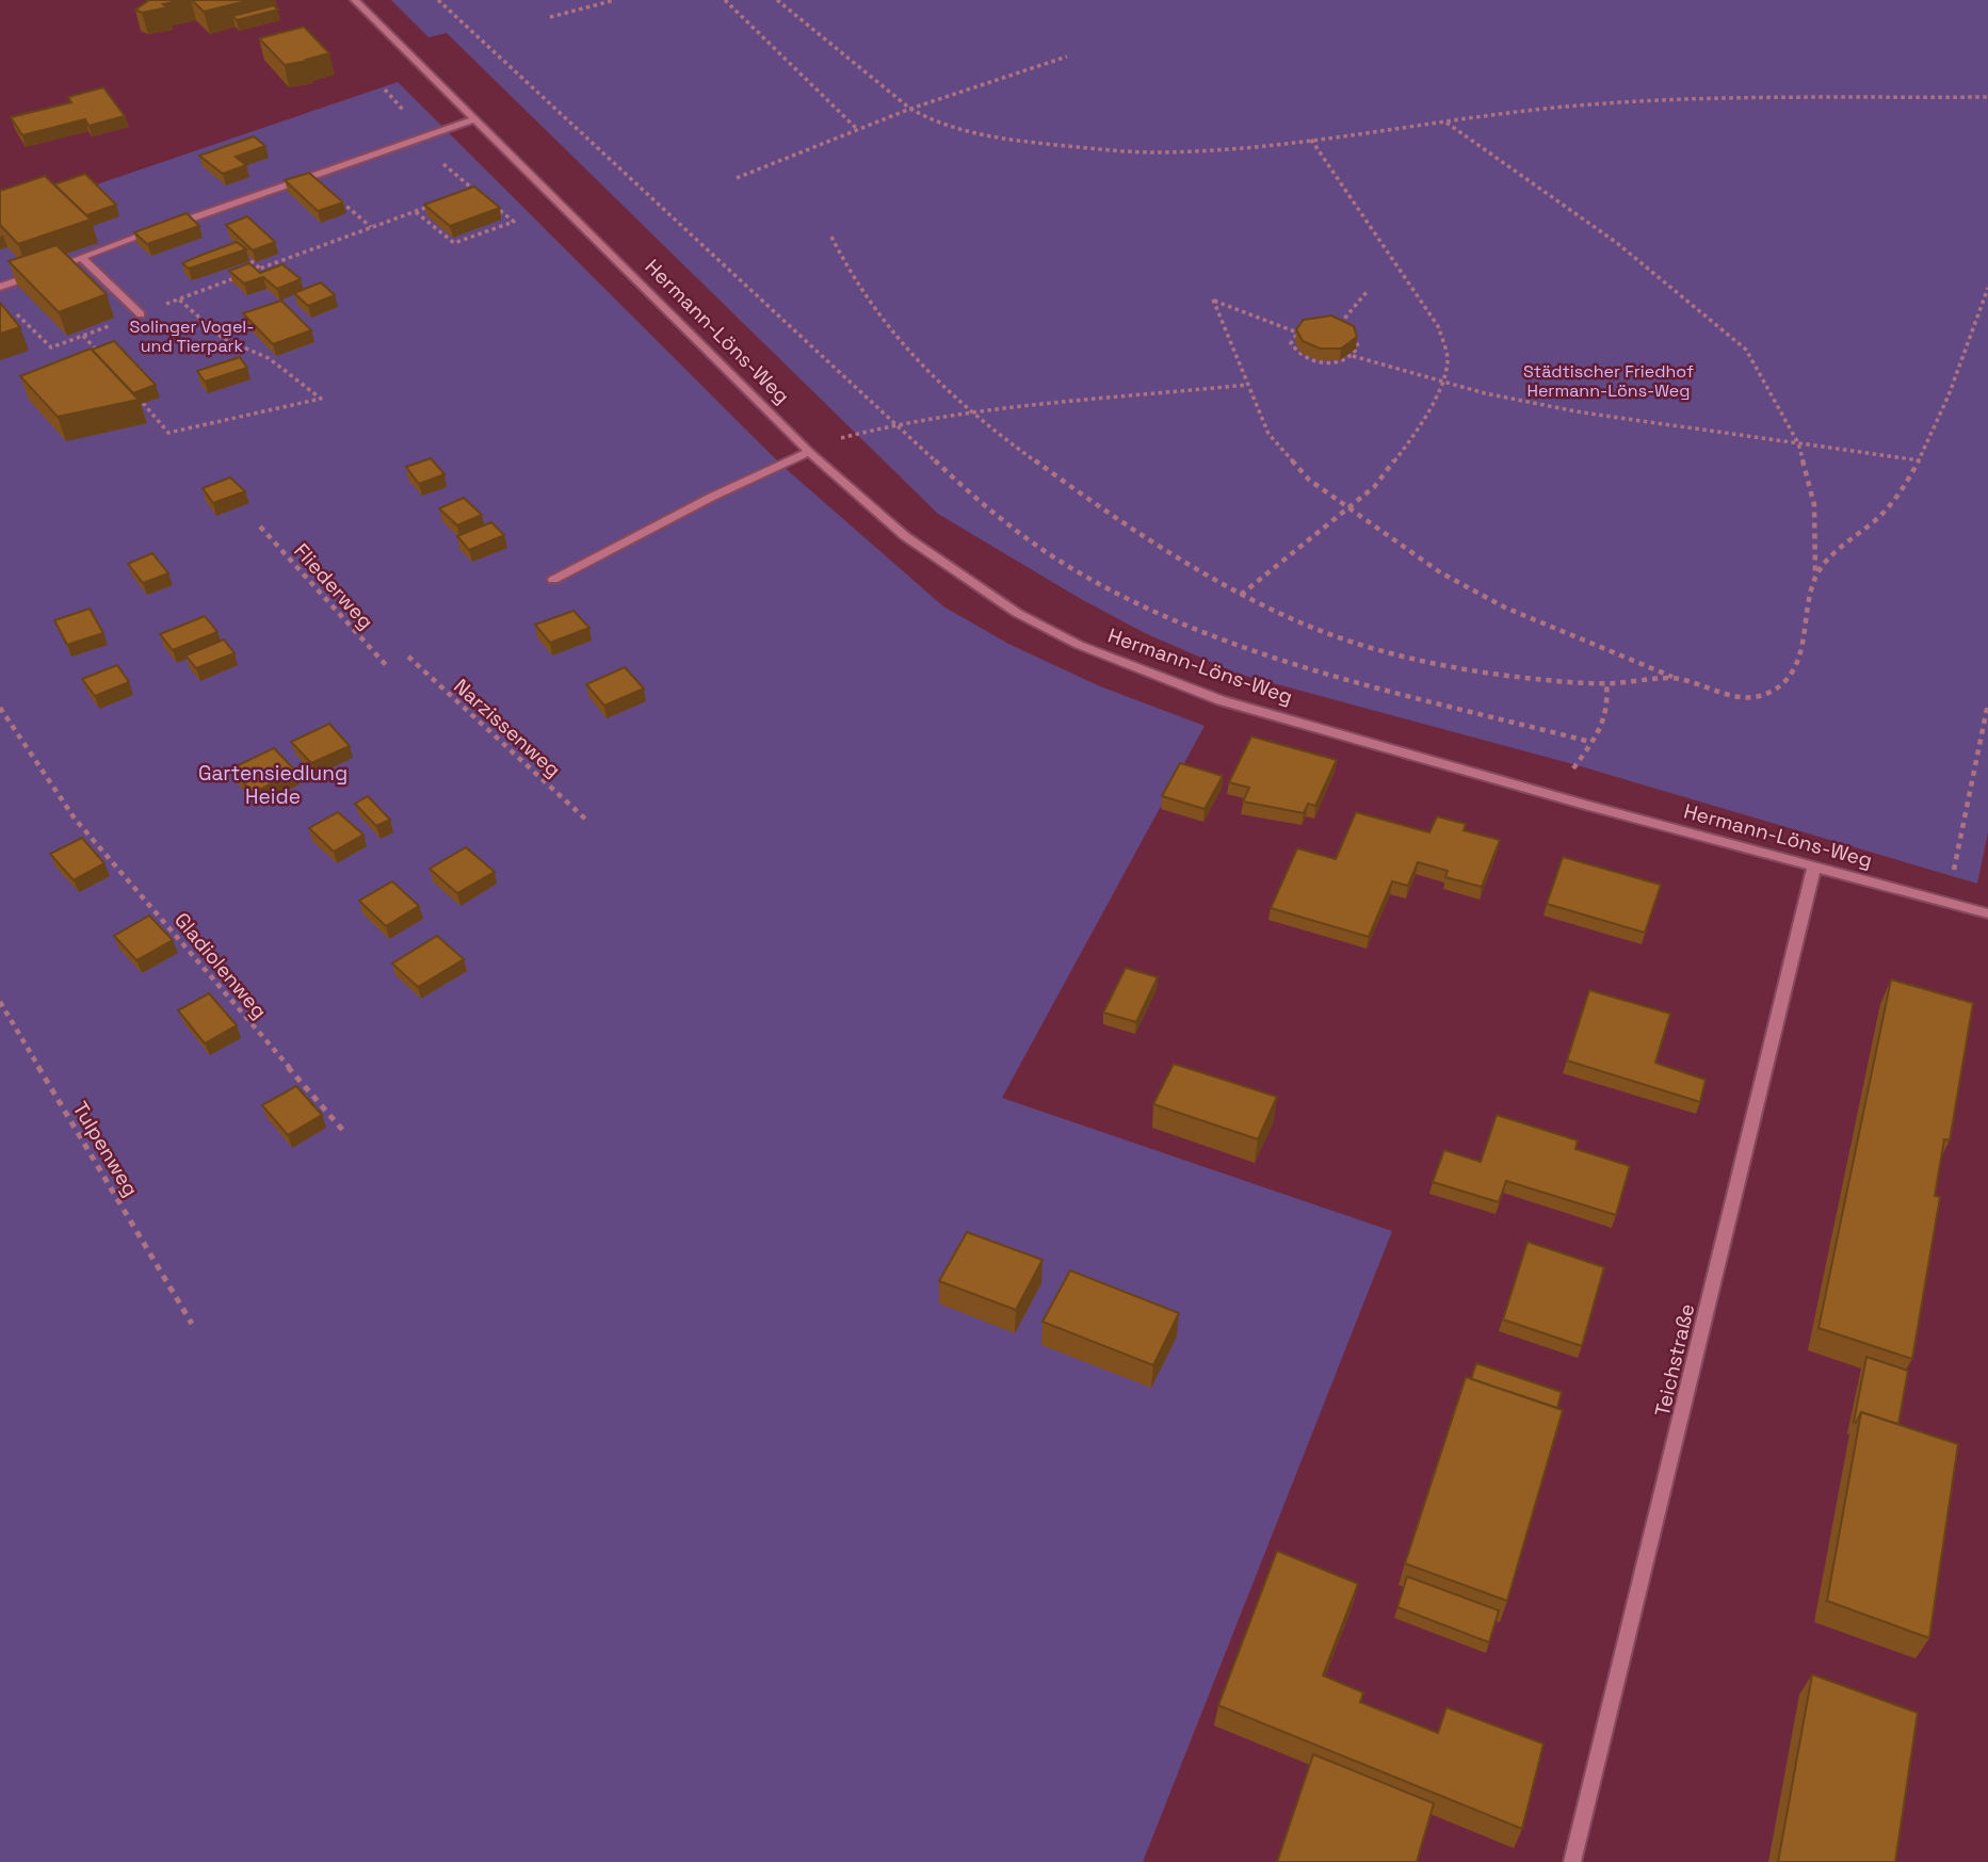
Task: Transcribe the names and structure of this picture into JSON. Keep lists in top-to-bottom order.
{
  "streets": {
    "street": ["Hermann-Löns-Weg", "Teichstraße"],
    "path": [
      "Fliederweg",
      "Narzissenweg",
      "Gladiolenweg",
      "Tulpenweg"
    ]
  },
  "crossings": [
    ["Hermann-Löns-Weg", "Teichstraße"]
  ],
  "parks": ["Solinger Vogel- und Tierpark", "Städtischer Friedhof Hermann-Löns-Weg", "Gartensiedlung Heide"]
}
